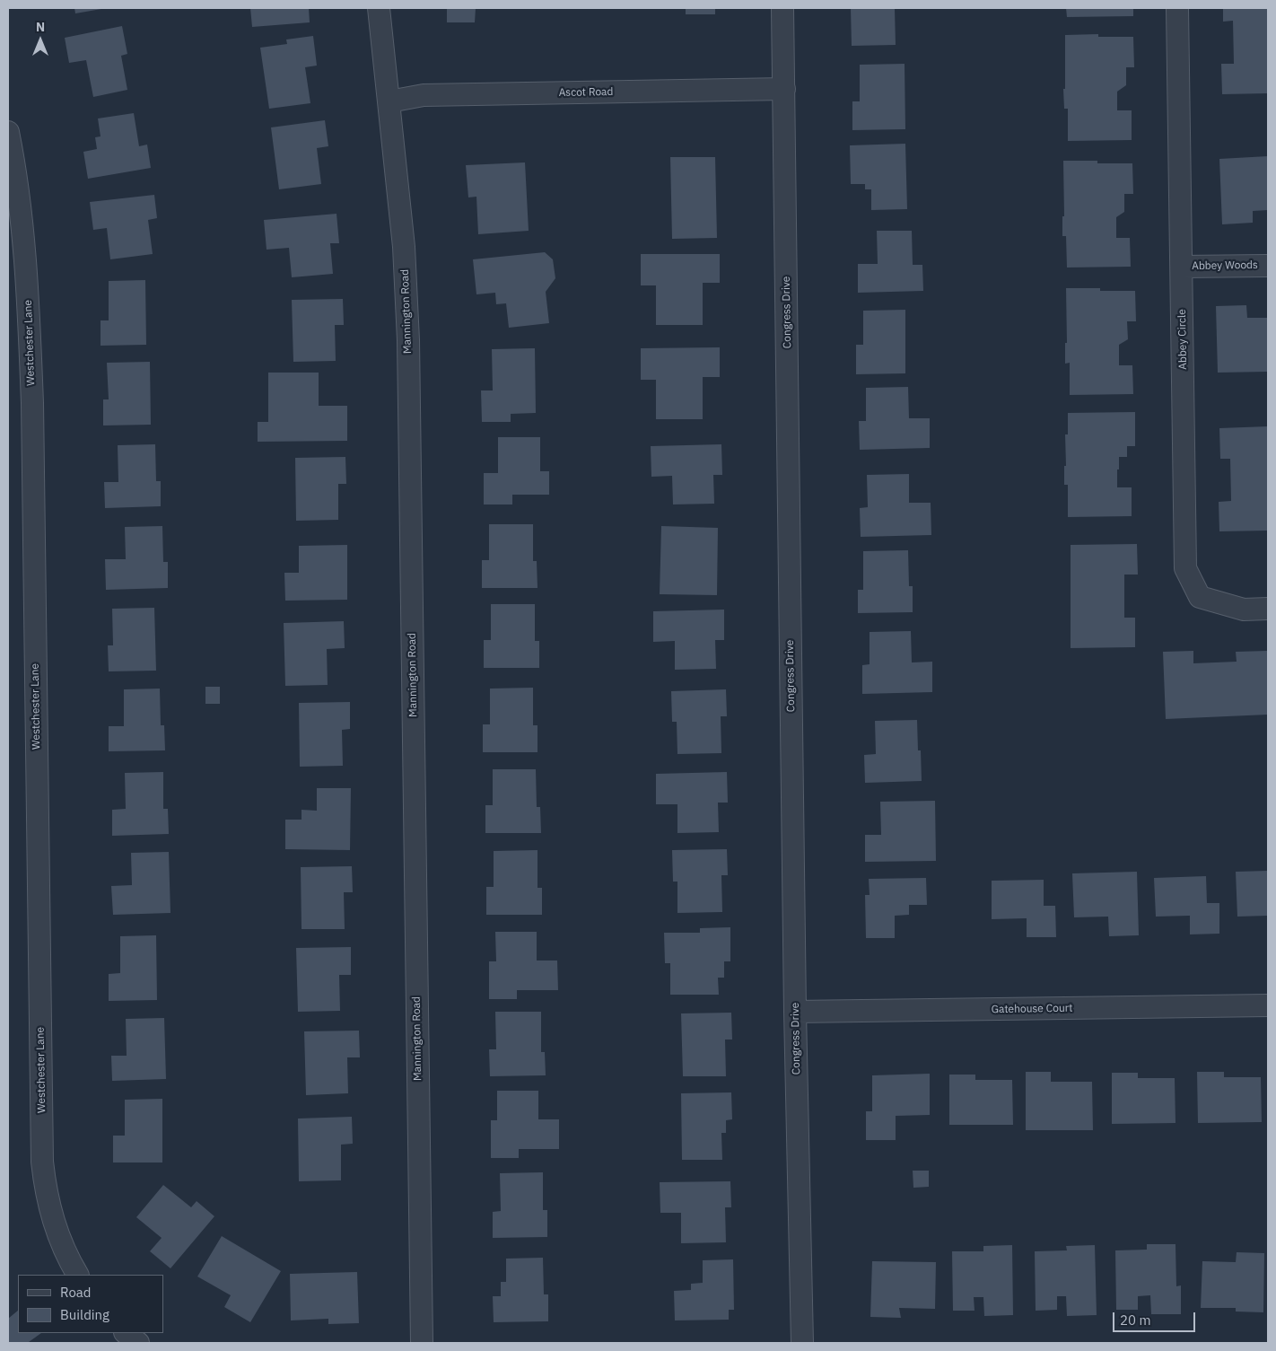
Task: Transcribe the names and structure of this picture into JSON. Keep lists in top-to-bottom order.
{
  "streets": {
    "street": [
      "Ascot Road",
      "Abbey Woods",
      "Mannington Road",
      "Congress Drive",
      "Abbey Circle",
      "Westchester Lane",
      "Gatehouse Court"
    ]
  },
  "crossings": [
    ["Ascot Road", "Mannington Road"],
    ["Ascot Road", "Congress Drive"],
    ["Abbey Woods", "Abbey Circle"],
    ["Congress Drive", "Gatehouse Court"]
  ],
  "legend": ["Road", "Building"],
  "scale_bar": "20 m",
  "north": "top"
}
